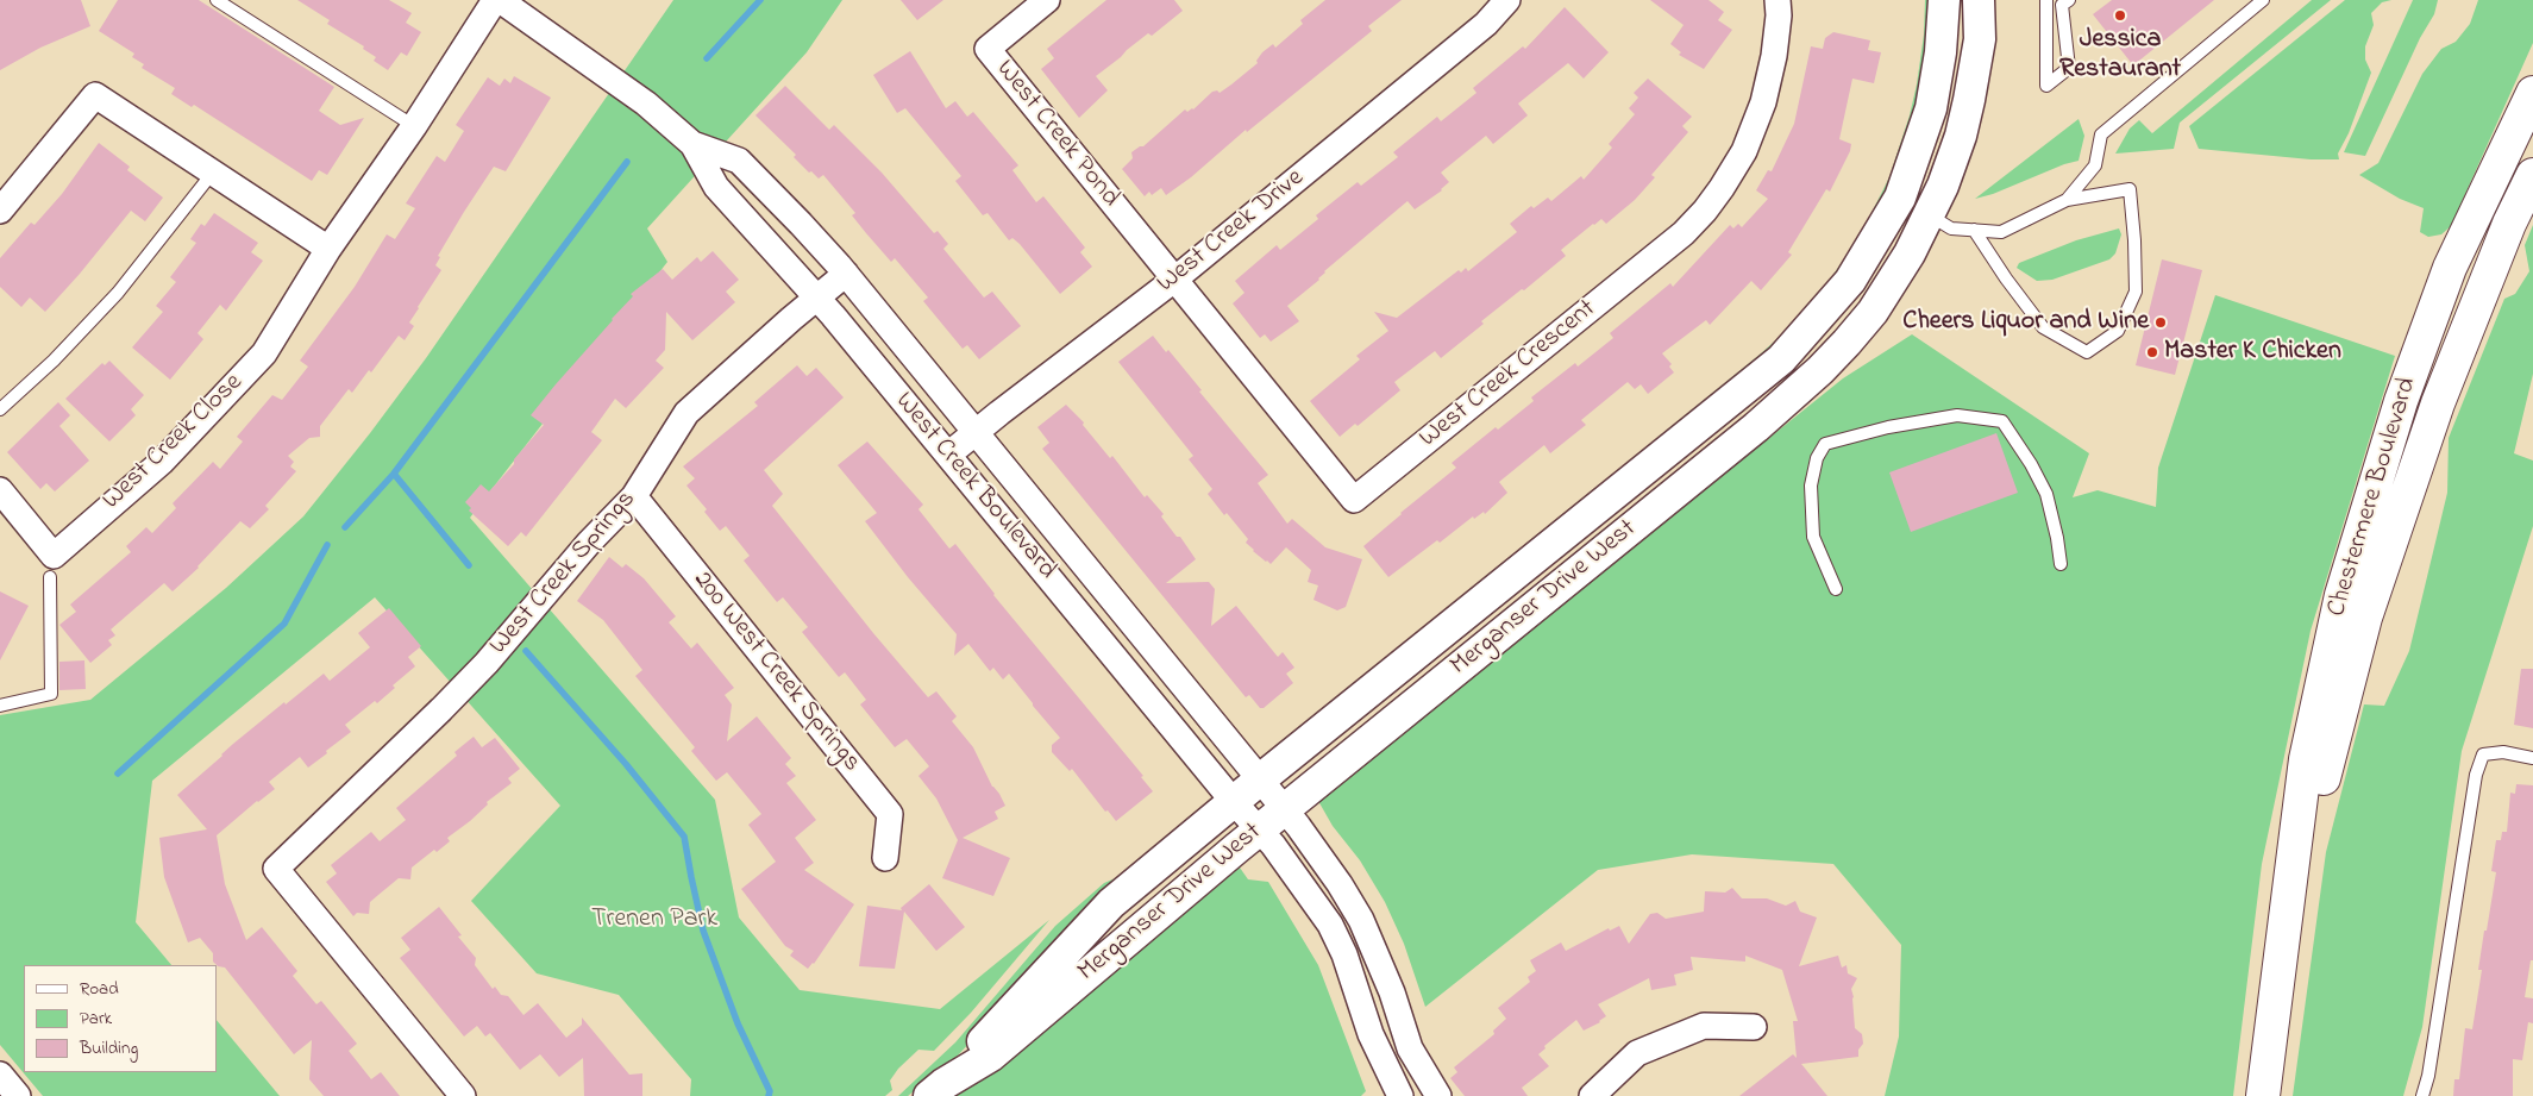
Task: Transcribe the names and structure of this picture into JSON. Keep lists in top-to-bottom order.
{
  "streets": {
    "main road": ["Chestermere Boulevard"],
    "street": [
      "West Creek Pond",
      "West Creek Drive",
      "West Creek Crescent",
      "West Creek Close",
      "West Creek Boulevard",
      "West Creek Springs",
      "Merganser Drive West",
      "200 West Creek Springs"
    ]
  },
  "crossings": [
    ["West Creek Pond", "West Creek Drive"],
    ["West Creek Pond", "West Creek Crescent"],
    ["West Creek Drive", "West Creek Crescent"],
    ["West Creek Drive", "West Creek Boulevard"],
    ["West Creek Boulevard", "West Creek Springs"],
    ["West Creek Boulevard", "Merganser Drive West"],
    ["West Creek Springs", "200 West Creek Springs"]
  ],
  "parks": ["Trenen Park"],
  "places": ["Jessica Restaurant", "Cheers Liquor and Wine", "Master K Chicken"],
  "legend": ["Road", "Park", "Building"]
}
